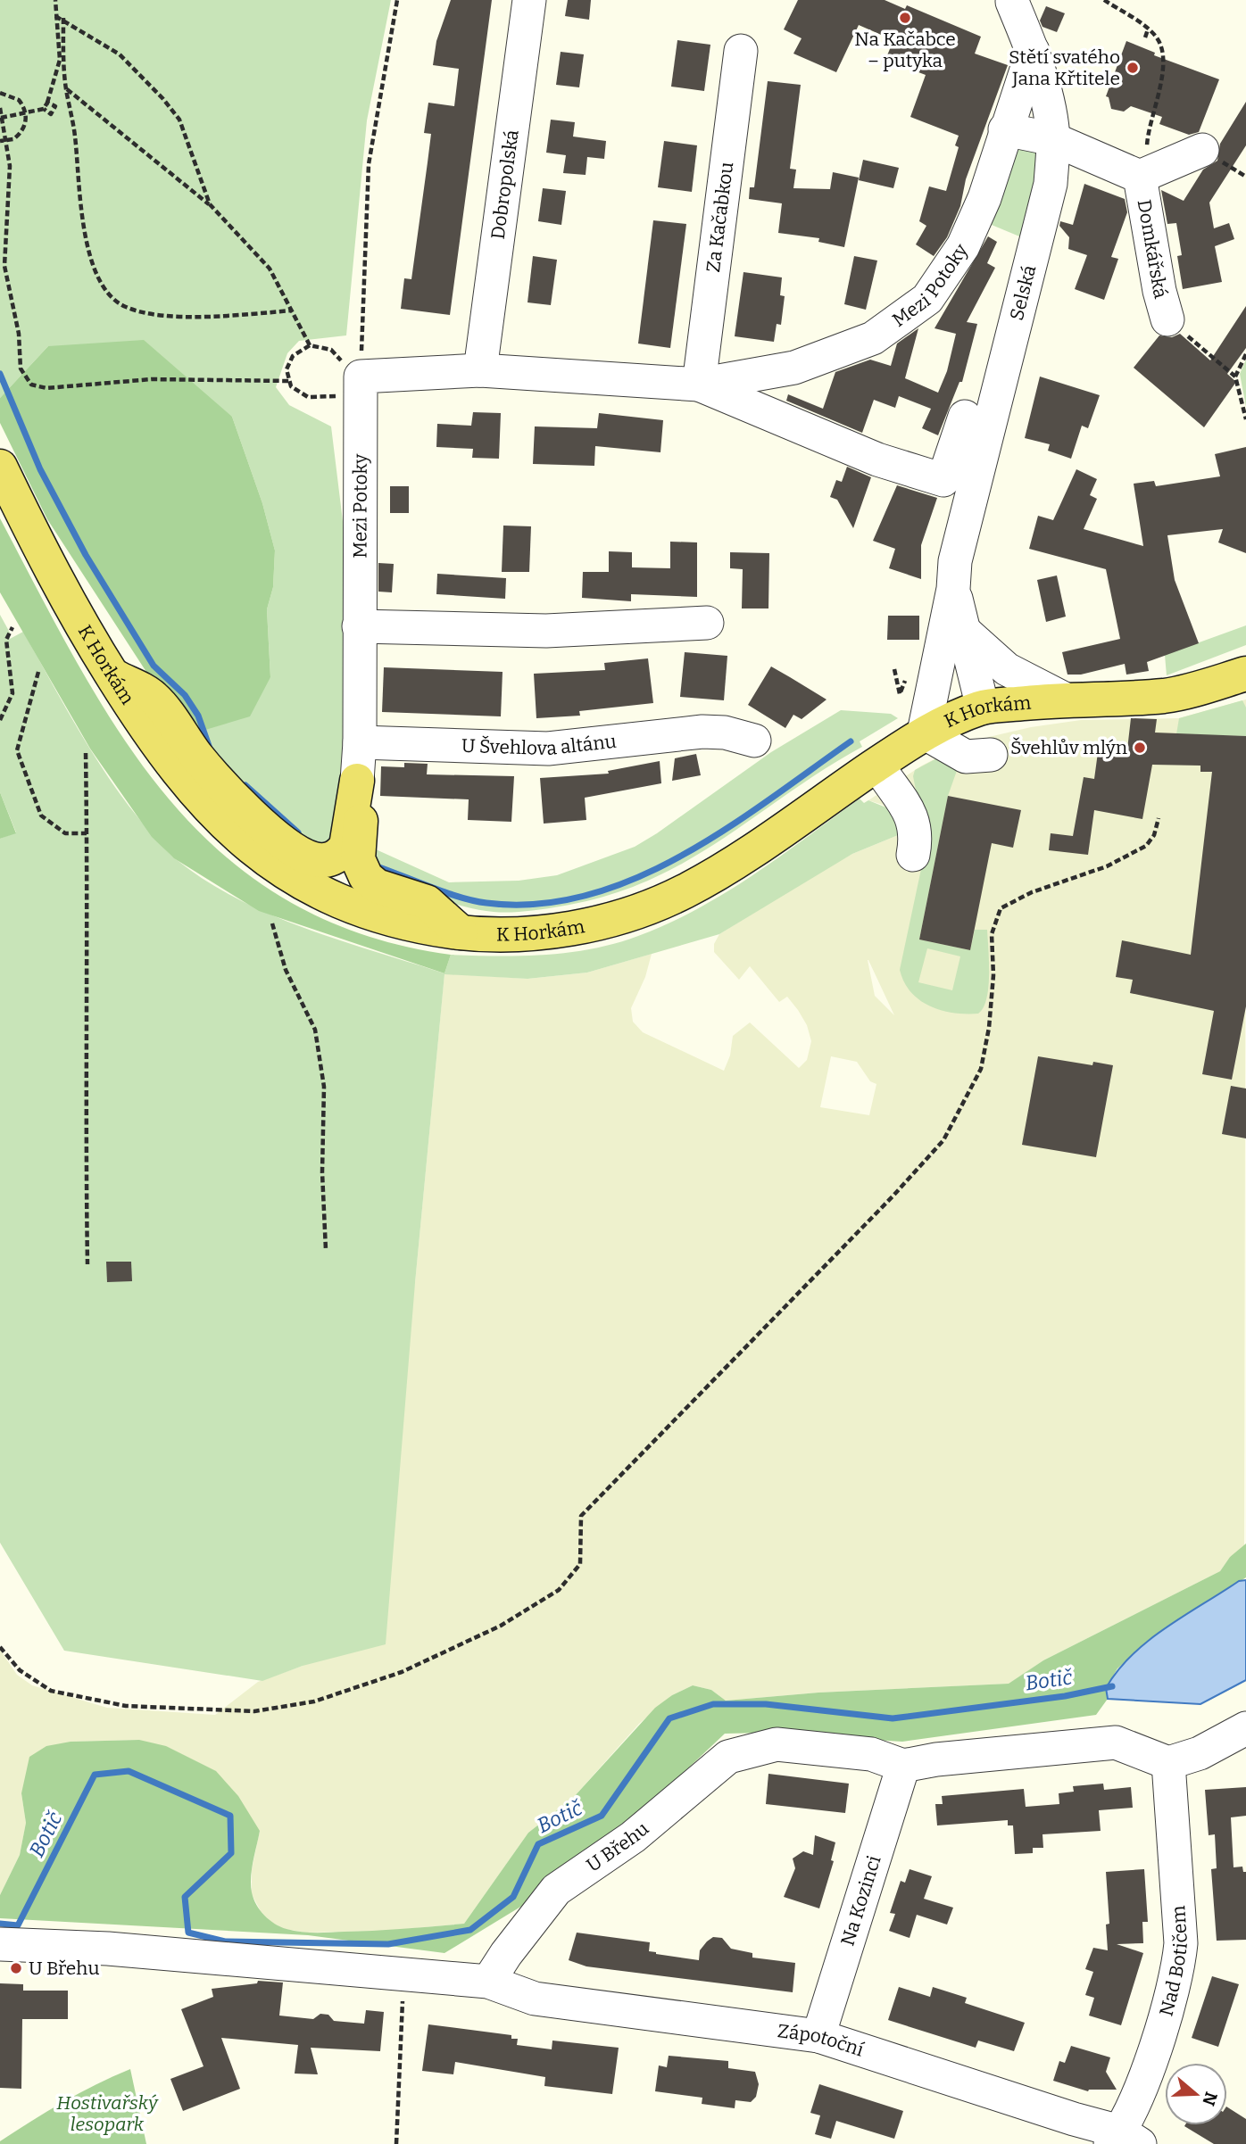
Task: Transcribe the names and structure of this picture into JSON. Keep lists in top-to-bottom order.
{
  "streets": {
    "main road": ["K Horkám"],
    "street": [
      "Dobropolská",
      "Za Kačabkou",
      "Domkářská",
      "Mezi Potoky",
      "Selská",
      "U Švehlova altánu",
      "U Břehu",
      "Na Kozinci",
      "Nad Botičem",
      "Zápotoční"
    ]
  },
  "crossings": [
    ["Dobropolská", "Mezi Potoky"],
    ["Za Kačabkou", "Mezi Potoky"],
    ["Domkářská", "Mezi Potoky"],
    ["Domkářská", "Selská"],
    ["Mezi Potoky", "Selská"],
    ["Mezi Potoky", "U Švehlova altánu"],
    ["Selská", "K Horkám"],
    ["U Břehu", "Na Kozinci"],
    ["U Břehu", "Zápotoční"],
    ["Na Kozinci", "Zápotoční"],
    ["Nad Botičem", "Zápotoční"]
  ],
  "water": ["Botič"],
  "parks": ["Hostivařský lesopark"],
  "places": [
    "Na Kačabce – putyka",
    "Stětí svatého Jana Křtitele",
    "Švehlův mlýn",
    "U Břehu"
  ],
  "north": "right"
}
